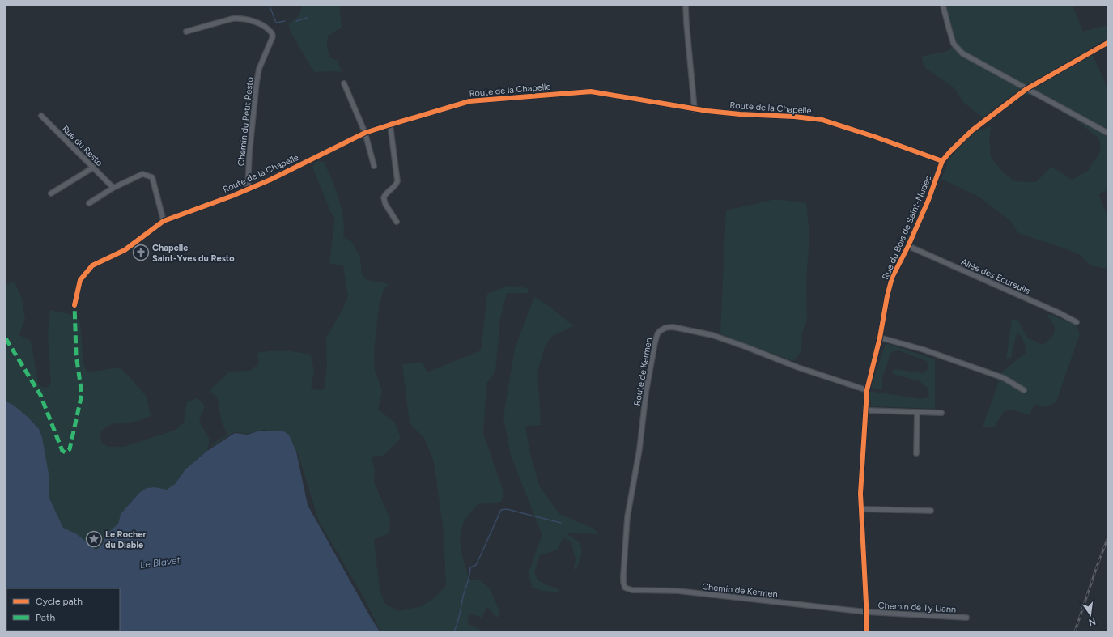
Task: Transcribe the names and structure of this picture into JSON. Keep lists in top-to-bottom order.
{
  "streets": {
    "street": [
      "Route de la Chapelle",
      "Chemin du Petit Resto",
      "Rue du Resto",
      "Rue du Bois de Saint-Nudec",
      "Allée des Écureuils",
      "Route de Kermen",
      "Chemin de Kermen",
      "Chemin de Ty Llann"
    ]
  },
  "crossings": [
    ["Route de la Chapelle", "Chemin du Petit Resto"],
    ["Route de la Chapelle", "Rue du Bois de Saint-Nudec"],
    ["Rue du Bois de Saint-Nudec", "Allée des Écureuils"],
    ["Rue du Bois de Saint-Nudec", "Route de Kermen"],
    ["Rue du Bois de Saint-Nudec", "Chemin de Kermen"],
    ["Rue du Bois de Saint-Nudec", "Chemin de Ty Llann"],
    ["Route de Kermen", "Chemin de Kermen"],
    ["Chemin de Kermen", "Chemin de Ty Llann"]
  ],
  "water": ["Le Blavet"],
  "places": {
    "church": ["Chapelle Saint-Yves du Resto"],
    "place": ["Le Rocher du Diable"]
  },
  "legend": ["Cycle path", "Path"],
  "north": "bottom"
}
